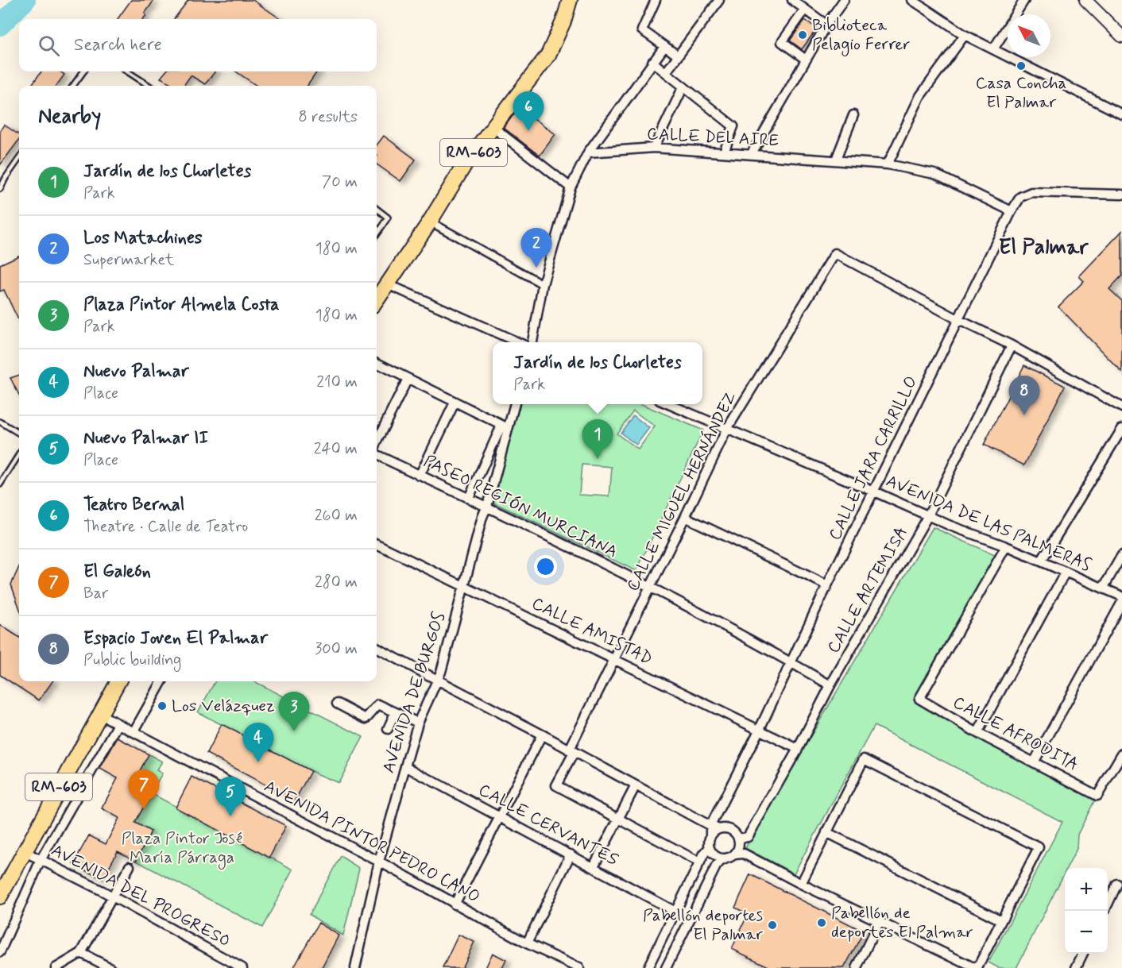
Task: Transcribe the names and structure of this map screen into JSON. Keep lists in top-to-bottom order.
{
  "streets": {
    "main road": ["RM-603"],
    "street": [
      "CALLE DEL AIRE",
      "CALLE JARA CARRILLO",
      "CALLE MIGUEL HERNÁNDEZ",
      "PASEO REGIÓN MURCIANA",
      "AVENIDA DE LAS PALMERAS",
      "CALLE ARTEMISA",
      "CALLE AMISTAD",
      "AVENIDA DE BURGOS",
      "CALLE AFRODITA",
      "CALLE CERVANTES",
      "AVENIDA PINTOR PEDRO CANO",
      "AVENIDA DEL PROGRESO"
    ]
  },
  "crossings": [
    ["CALLE DEL AIRE", "CALLE JARA CARRILLO"],
    ["RM-603", "AVENIDA PINTOR PEDRO CANO"],
    ["RM-603", "AVENIDA DEL PROGRESO"],
    ["CALLE JARA CARRILLO", "CALLE MIGUEL HERNÁNDEZ"],
    ["CALLE JARA CARRILLO", "PASEO REGIÓN MURCIANA"],
    ["CALLE JARA CARRILLO", "AVENIDA DE LAS PALMERAS"],
    ["CALLE JARA CARRILLO", "CALLE AMISTAD"],
    ["CALLE MIGUEL HERNÁNDEZ", "PASEO REGIÓN MURCIANA"],
    ["CALLE MIGUEL HERNÁNDEZ", "AVENIDA DE LAS PALMERAS"],
    ["CALLE MIGUEL HERNÁNDEZ", "CALLE AMISTAD"],
    ["PASEO REGIÓN MURCIANA", "CALLE ARTEMISA"],
    ["PASEO REGIÓN MURCIANA", "AVENIDA DE BURGOS"],
    ["AVENIDA DE LAS PALMERAS", "CALLE ARTEMISA"],
    ["AVENIDA DE LAS PALMERAS", "CALLE AFRODITA"],
    ["CALLE ARTEMISA", "CALLE AMISTAD"],
    ["CALLE AMISTAD", "AVENIDA DE BURGOS"],
    ["AVENIDA DE BURGOS", "CALLE CERVANTES"],
    ["AVENIDA DE BURGOS", "AVENIDA PINTOR PEDRO CANO"]
  ],
  "districts": ["El Palmar"],
  "parks": ["Plaza Pintor José María Párraga"],
  "places": [
    "Biblioteca Pelagio Ferrer",
    "Casa Concha El Palmar",
    "Los Velázquez",
    "Pabellón de deportes El Palmar",
    "Pabellón deportes El Palmar"
  ],
  "north": "top left",
  "page": {
    "search": "Search here",
    "heading": ["Nearby", "8 results"],
    "pins": [
      "6",
      "2",
      "8",
      "1",
      "3",
      "4",
      "7",
      "5"
    ],
    "list": [
      {
        "mark": "1",
        "name": "Jardín de los Chorletes",
        "note": "Park",
        "value": "70 m"
      },
      {
        "mark": "2",
        "name": "Los Matachines",
        "note": "Supermarket",
        "value": "180 m"
      },
      {
        "mark": "3",
        "name": "Plaza Pintor Almela Costa",
        "note": "Park",
        "value": "180 m"
      },
      {
        "mark": "4",
        "name": "Nuevo Palmar",
        "note": "Place",
        "value": "210 m"
      },
      {
        "mark": "5",
        "name": "Nuevo Palmar II",
        "note": "Place",
        "value": "240 m"
      },
      {
        "mark": "6",
        "name": "Teatro Bernal",
        "note": "Theatre · Calle de Teatro",
        "value": "260 m"
      },
      {
        "mark": "7",
        "name": "El Galeón",
        "note": "Bar",
        "value": "280 m"
      },
      {
        "mark": "8",
        "name": "Espacio Joven El Palmar",
        "note": "Public building",
        "value": "300 m"
      }
    ],
    "popup": ["Jardín de los Chorletes", "Park"],
    "map_buttons": ["+", "−"]
  }
}
